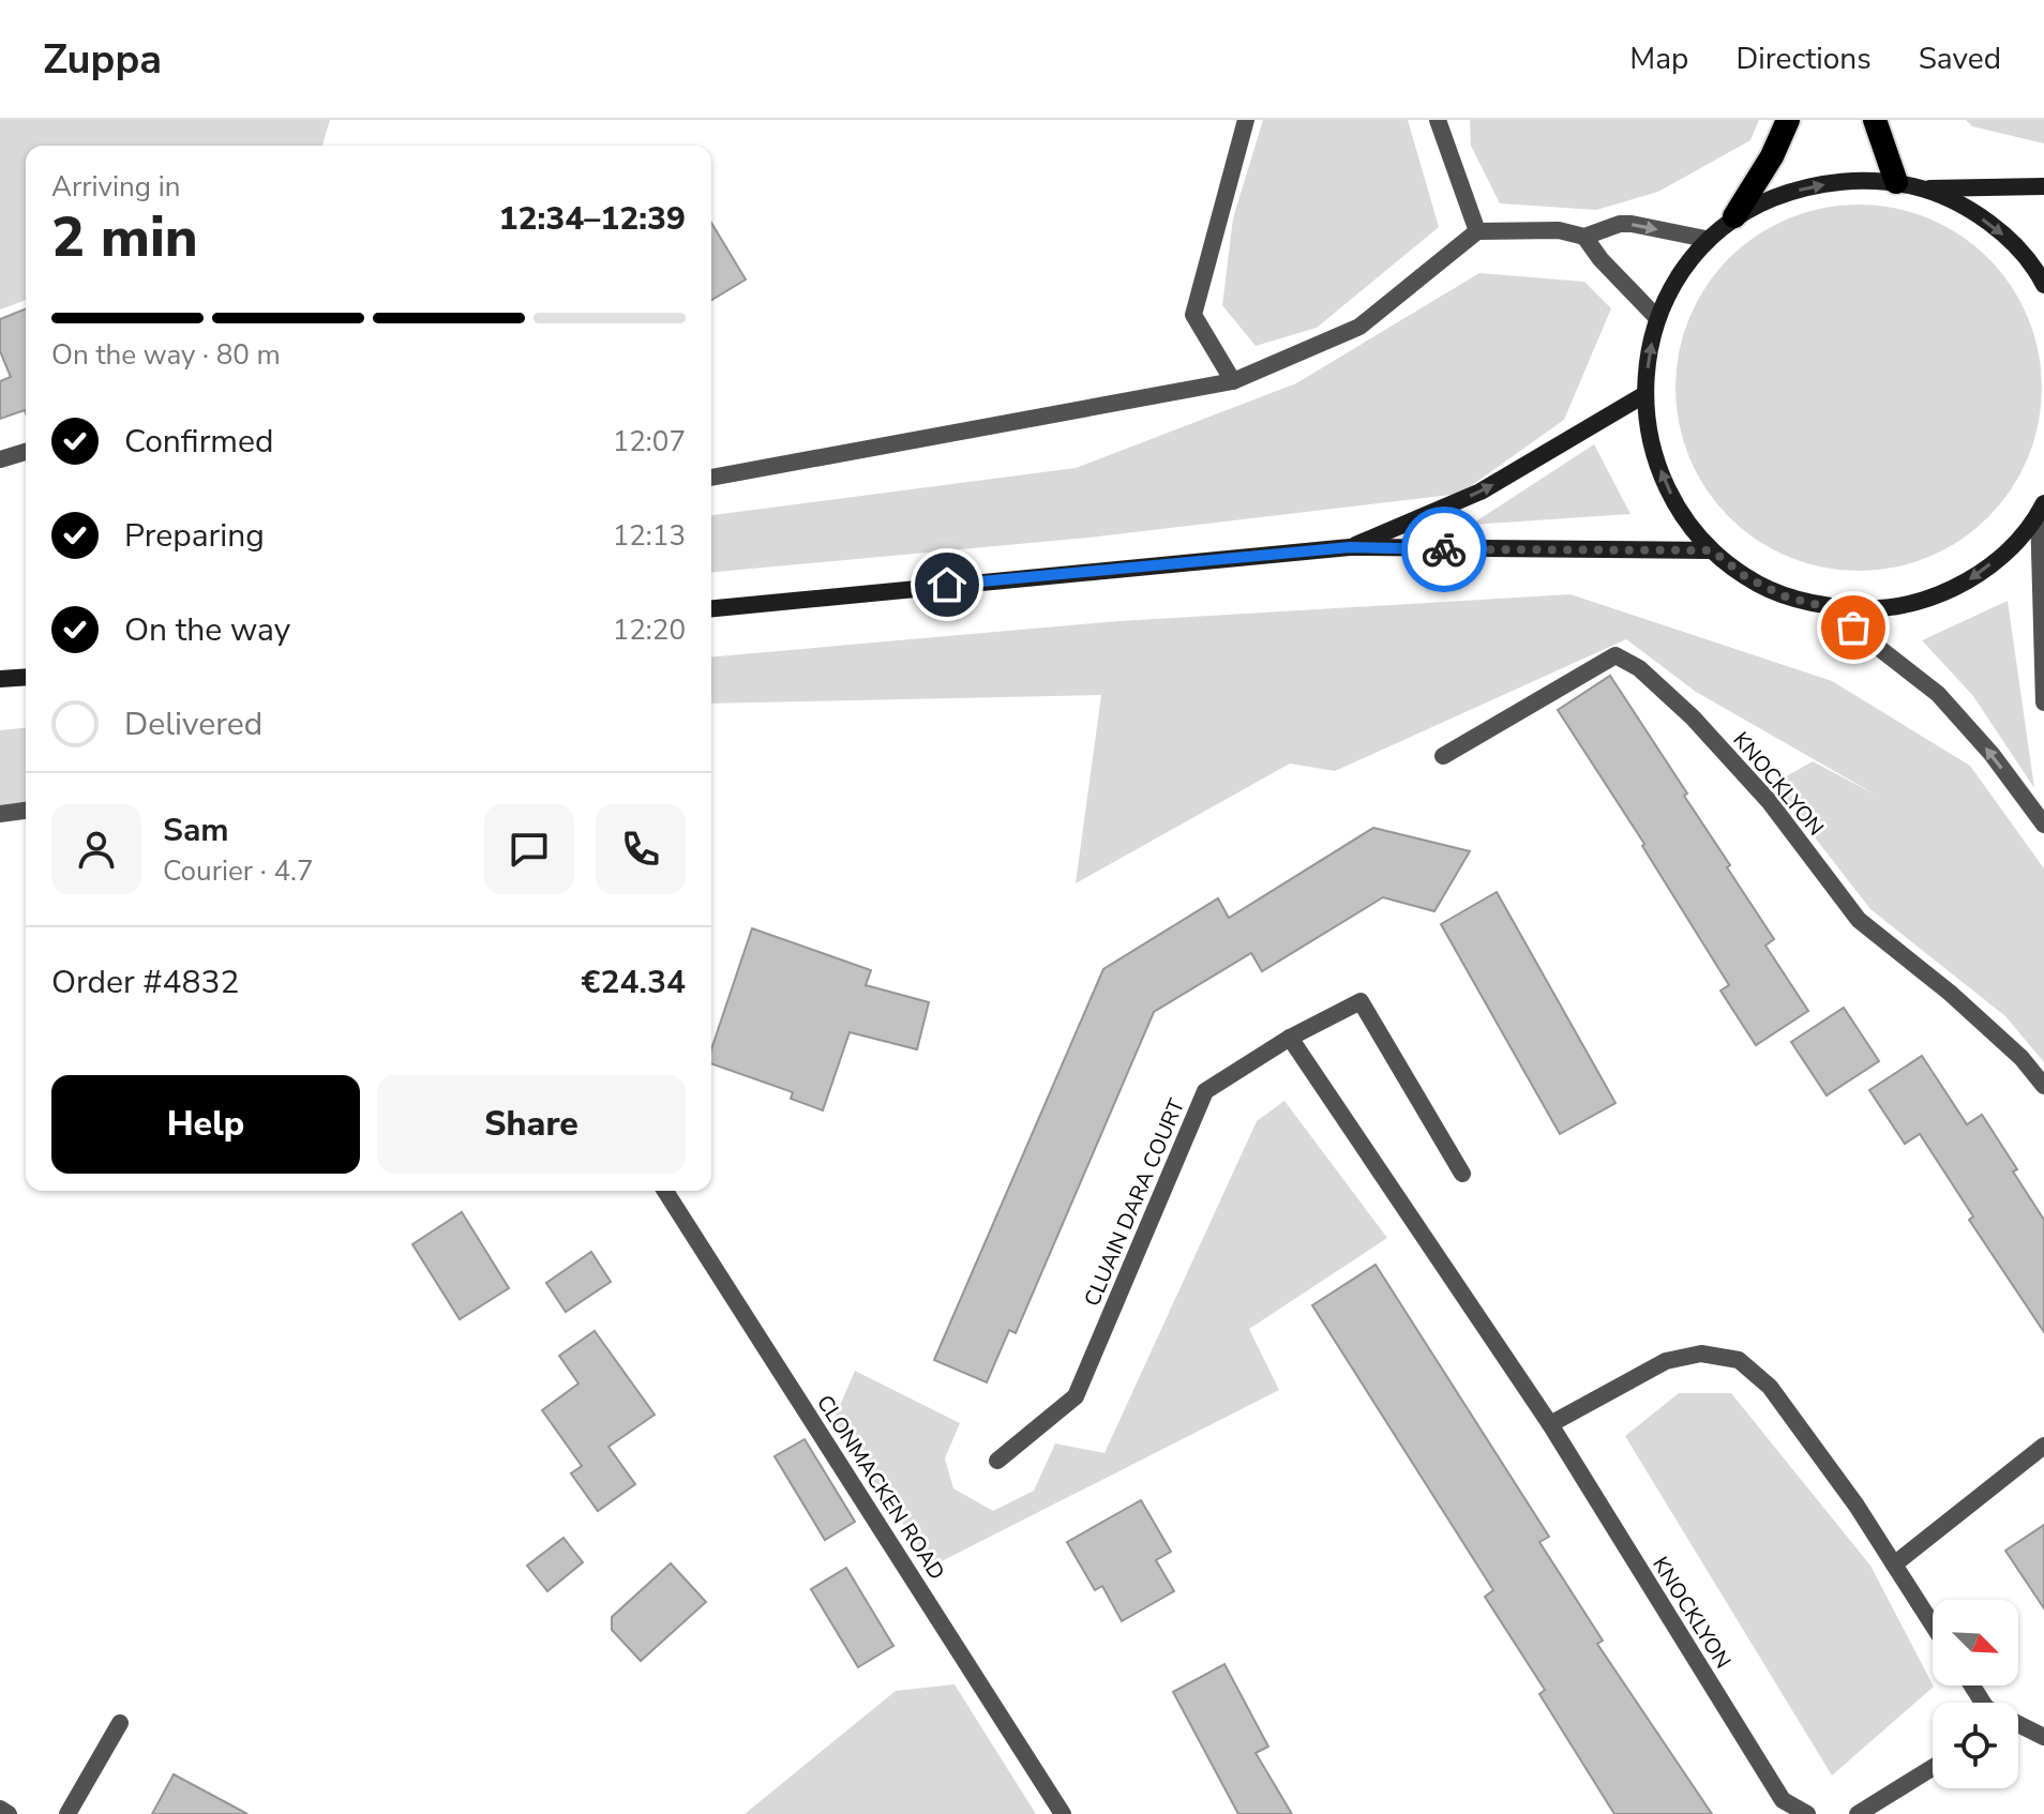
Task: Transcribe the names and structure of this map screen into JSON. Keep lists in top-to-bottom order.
{
  "streets": {
    "street": ["KNOCKLYON", "CLUAIN DARA COURT", "CLONMACKEN ROAD"]
  },
  "crossings": [
    ["KNOCKLYON", "CLUAIN DARA COURT"]
  ],
  "north": "bottom right",
  "page": {
    "header": "Zuppa",
    "nav": ["Map", "Directions", "Saved"],
    "heading": ["2 min", "Arriving in", "12:34–12:39"],
    "panel": [
      "Sam",
      "Courier · 4.7",
      "Order #4832",
      "€24.34"
    ],
    "bar": "On the way · 80 m",
    "list": [
      ["Confirmed", "12:07"],
      ["Preparing", "12:13"],
      ["On the way", "12:20"],
      "Delivered"
    ],
    "buttons": ["Help", "Share"]
  }
}
